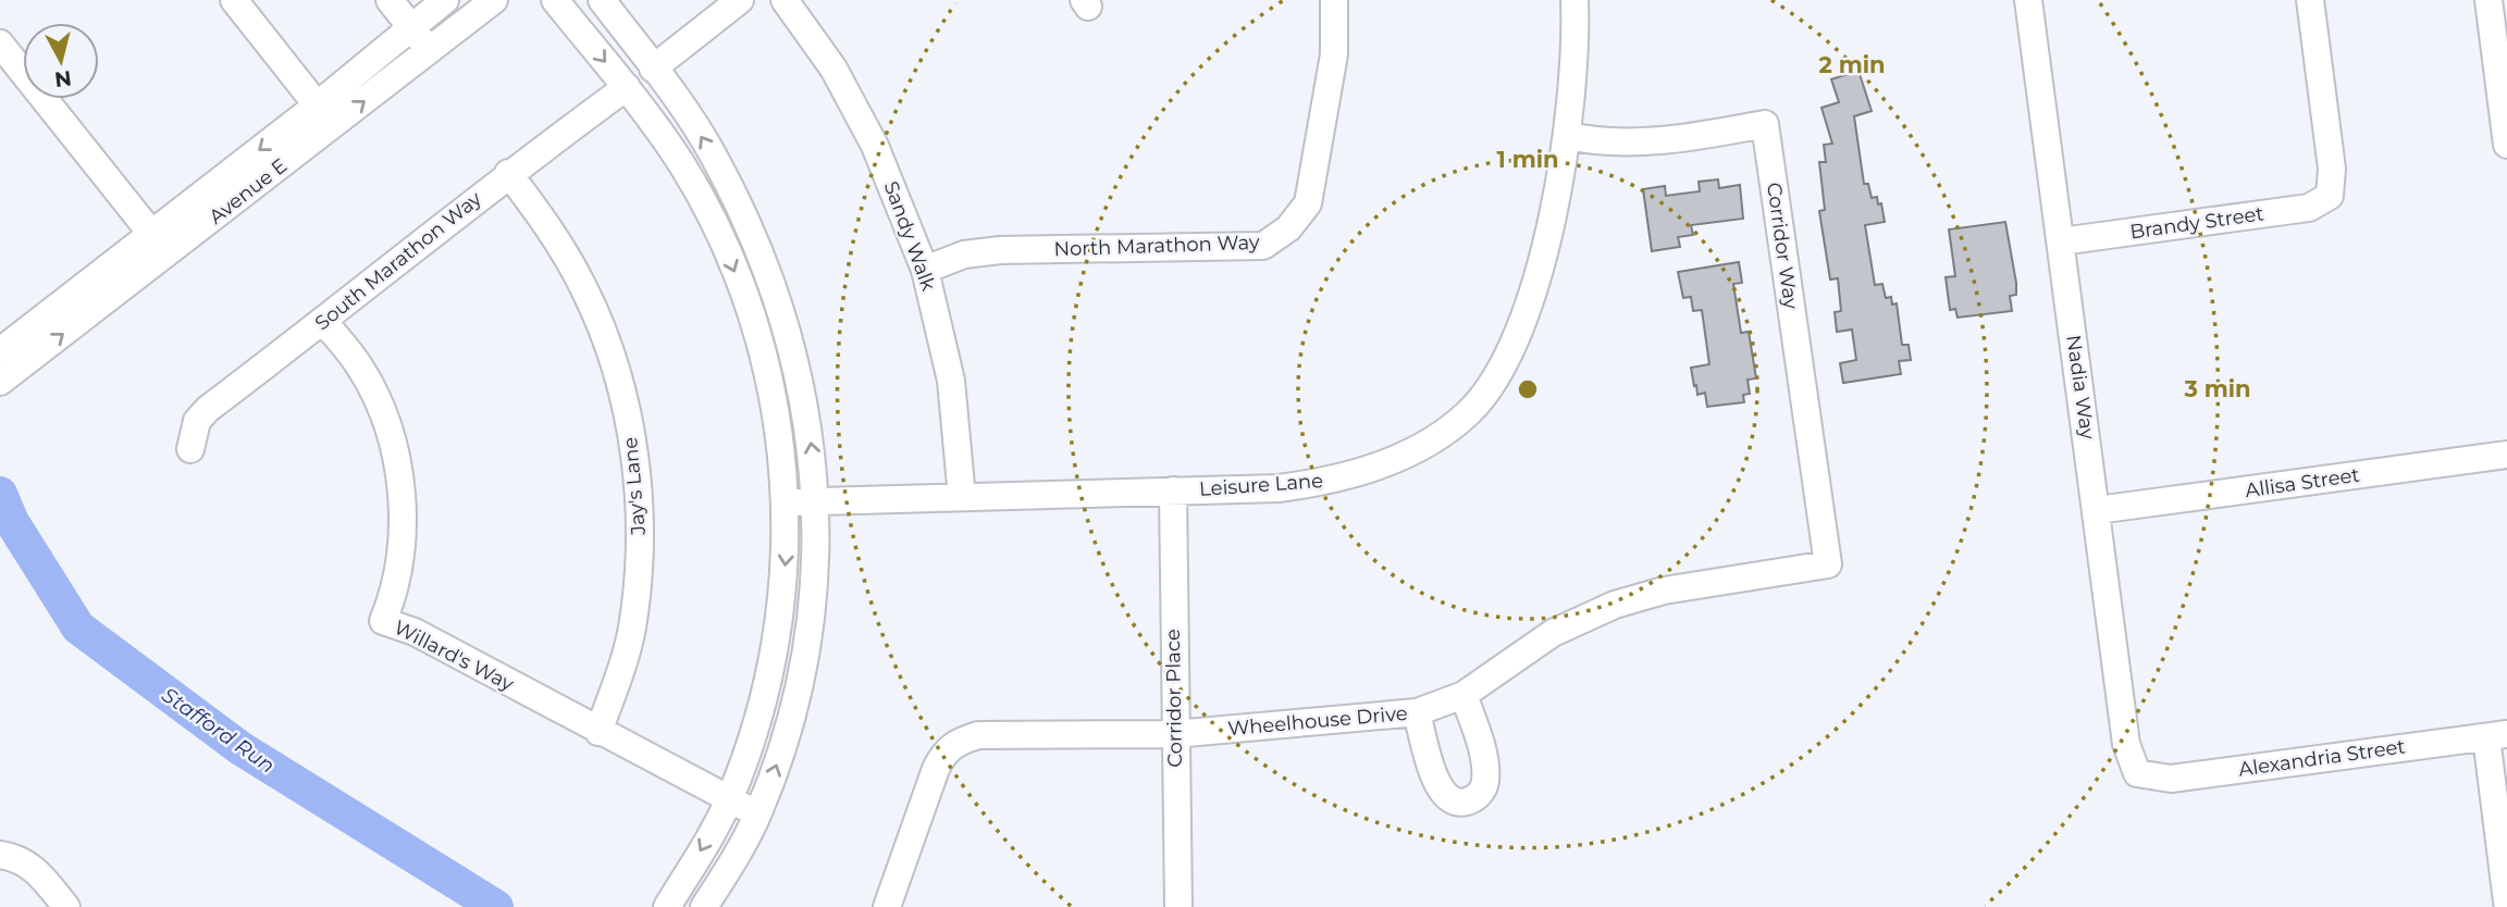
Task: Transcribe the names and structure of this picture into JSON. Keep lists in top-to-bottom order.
{
  "streets": {
    "street": [
      "Avenue E",
      "Brandy Street",
      "Sandy Walk",
      "North Marathon Way",
      "Corridor Way",
      "South Marathon Way",
      "Nadia Way",
      "Allisa Street",
      "Leisure Lane",
      "Jay's Lane",
      "Willard's Way",
      "Corridor Place",
      "Wheelhouse Drive",
      "Alexandria Street"
    ]
  },
  "crossings": [
    ["Brandy Street", "Nadia Way"],
    ["Sandy Walk", "North Marathon Way"],
    ["Sandy Walk", "Leisure Lane"],
    ["Corridor Way", "Leisure Lane"],
    ["Corridor Way", "Wheelhouse Drive"],
    ["South Marathon Way", "Jay's Lane"],
    ["South Marathon Way", "Willard's Way"],
    ["Nadia Way", "Allisa Street"],
    ["Nadia Way", "Alexandria Street"],
    ["Leisure Lane", "Corridor Place"],
    ["Jay's Lane", "Willard's Way"],
    ["Corridor Place", "Wheelhouse Drive"]
  ],
  "water": ["Stafford Run"],
  "north": "bottom",
  "rings": ["2 min", "1 min", "3 min"]
}
